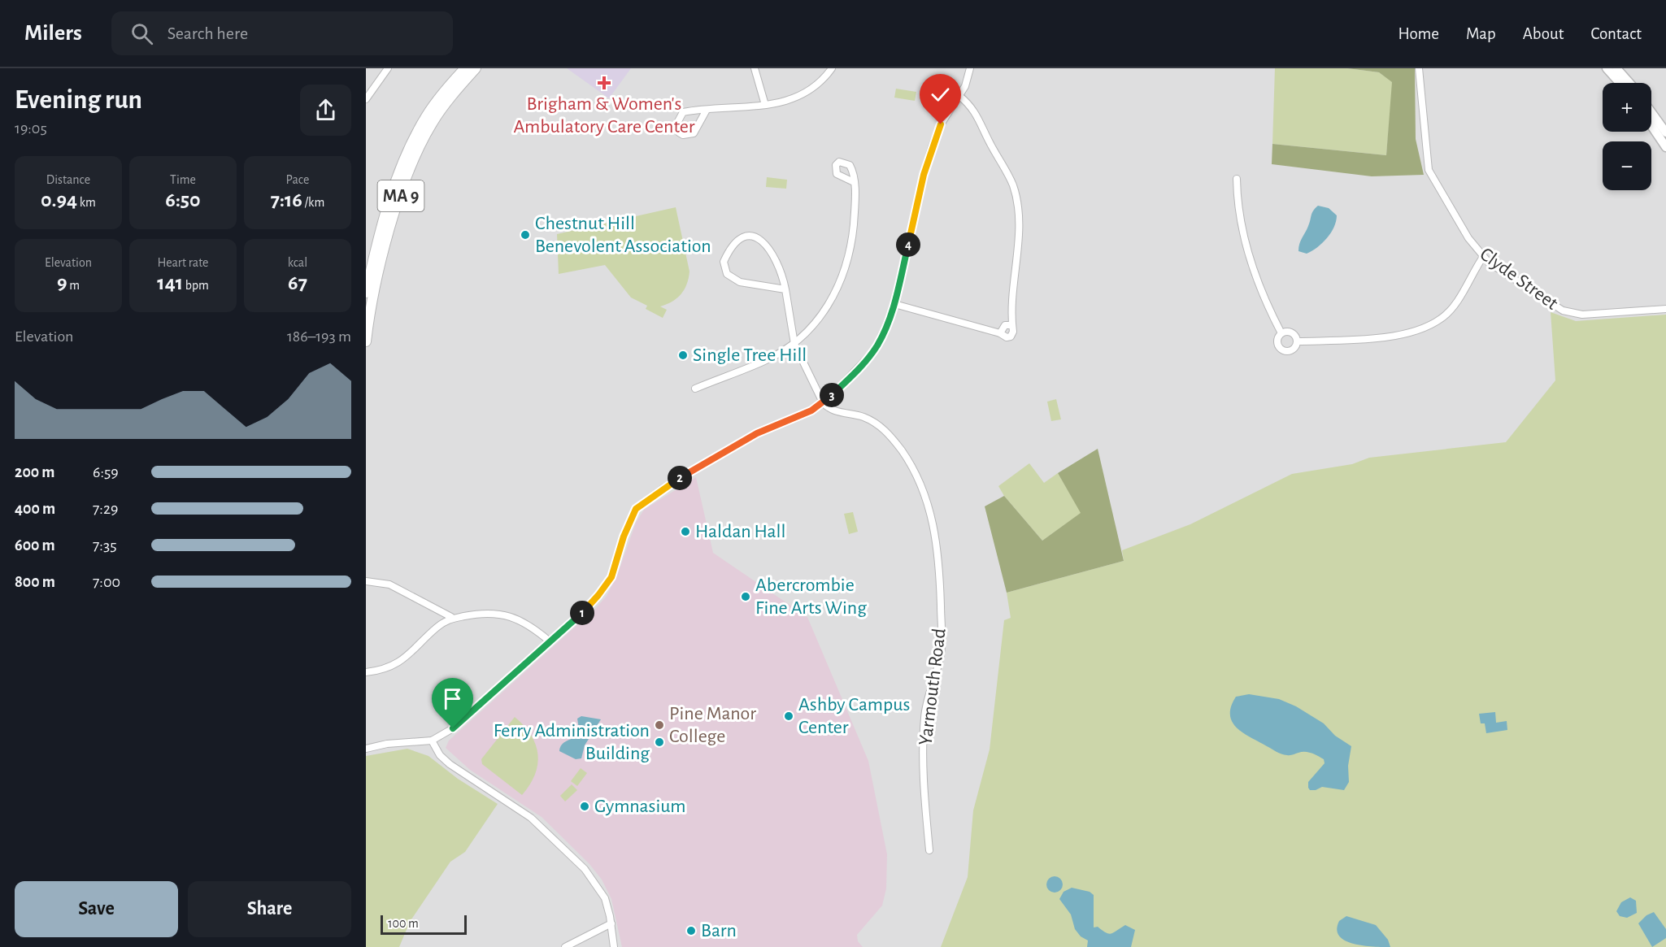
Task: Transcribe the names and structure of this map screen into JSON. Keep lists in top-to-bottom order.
{
  "streets": {
    "highway": ["MA 9"],
    "street": ["Clyde Street", "Yarmouth Road"]
  },
  "places": {
    "health": ["Brigham & Women's Ambulatory Care Center"],
    "other": [
      "Chestnut Hill Benevolent Association",
      "Single Tree Hill",
      "Haldan Hall",
      "Abercrombie Fine Arts Wing",
      "Ashby Campus Center",
      "Pine Manor College",
      "Ferry Administration Building",
      "Gymnasium",
      "Barn"
    ]
  },
  "scale_bar": "100 m",
  "page": {
    "header": "Milers",
    "search": "Search here",
    "nav": [
      "Home",
      "Map",
      "About",
      "Contact"
    ],
    "heading": ["Evening run", "19:05"],
    "map_buttons": ["+", "−"],
    "stats": [
      ["Distance", "0.94 km"],
      ["Time", "6:50"],
      ["Pace", "7:16 /km"],
      ["Elevation", "9 m"],
      ["Heart rate", "141 bpm"],
      ["kcal", "67"]
    ],
    "pins": [
      "4",
      "3",
      "2",
      "1"
    ],
    "chart": ["Elevation", "186–193 m"],
    "list": [
      {
        "name": "200 m",
        "note": "6:59"
      },
      {
        "name": "400 m",
        "note": "7:29"
      },
      {
        "name": "600 m",
        "note": "7:35"
      },
      {
        "name": "800 m",
        "note": "7:00"
      }
    ],
    "buttons": ["Save", "Share"],
    "scale": "100 m"
  }
}
